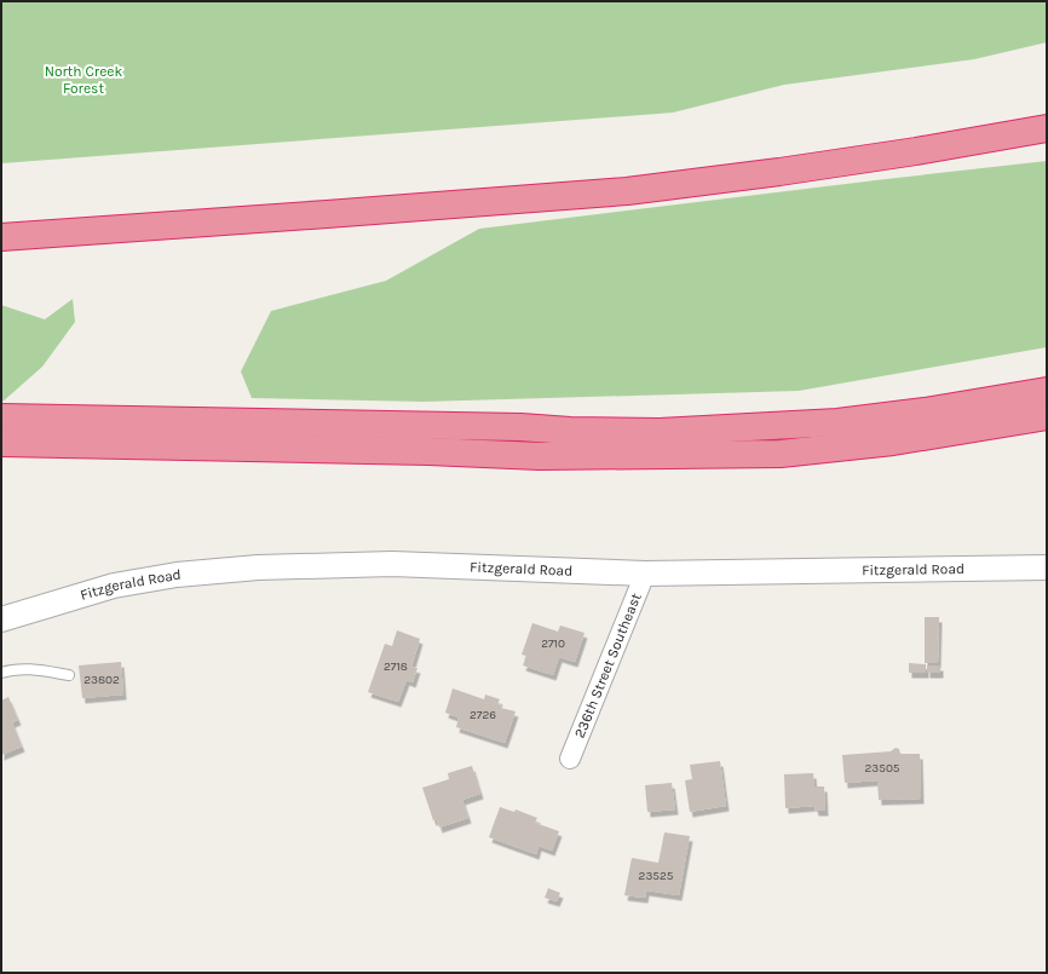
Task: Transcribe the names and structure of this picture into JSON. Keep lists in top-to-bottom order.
{
  "streets": {
    "street": ["Fitzgerald Road", "236th Street Southeast"]
  },
  "crossings": [
    ["Fitzgerald Road", "236th Street Southeast"]
  ],
  "parks": ["North Creek Forest"],
  "house_numbers": [
    "2710",
    "2718",
    "23802",
    "2726",
    "23505",
    "23525"
  ]
}
